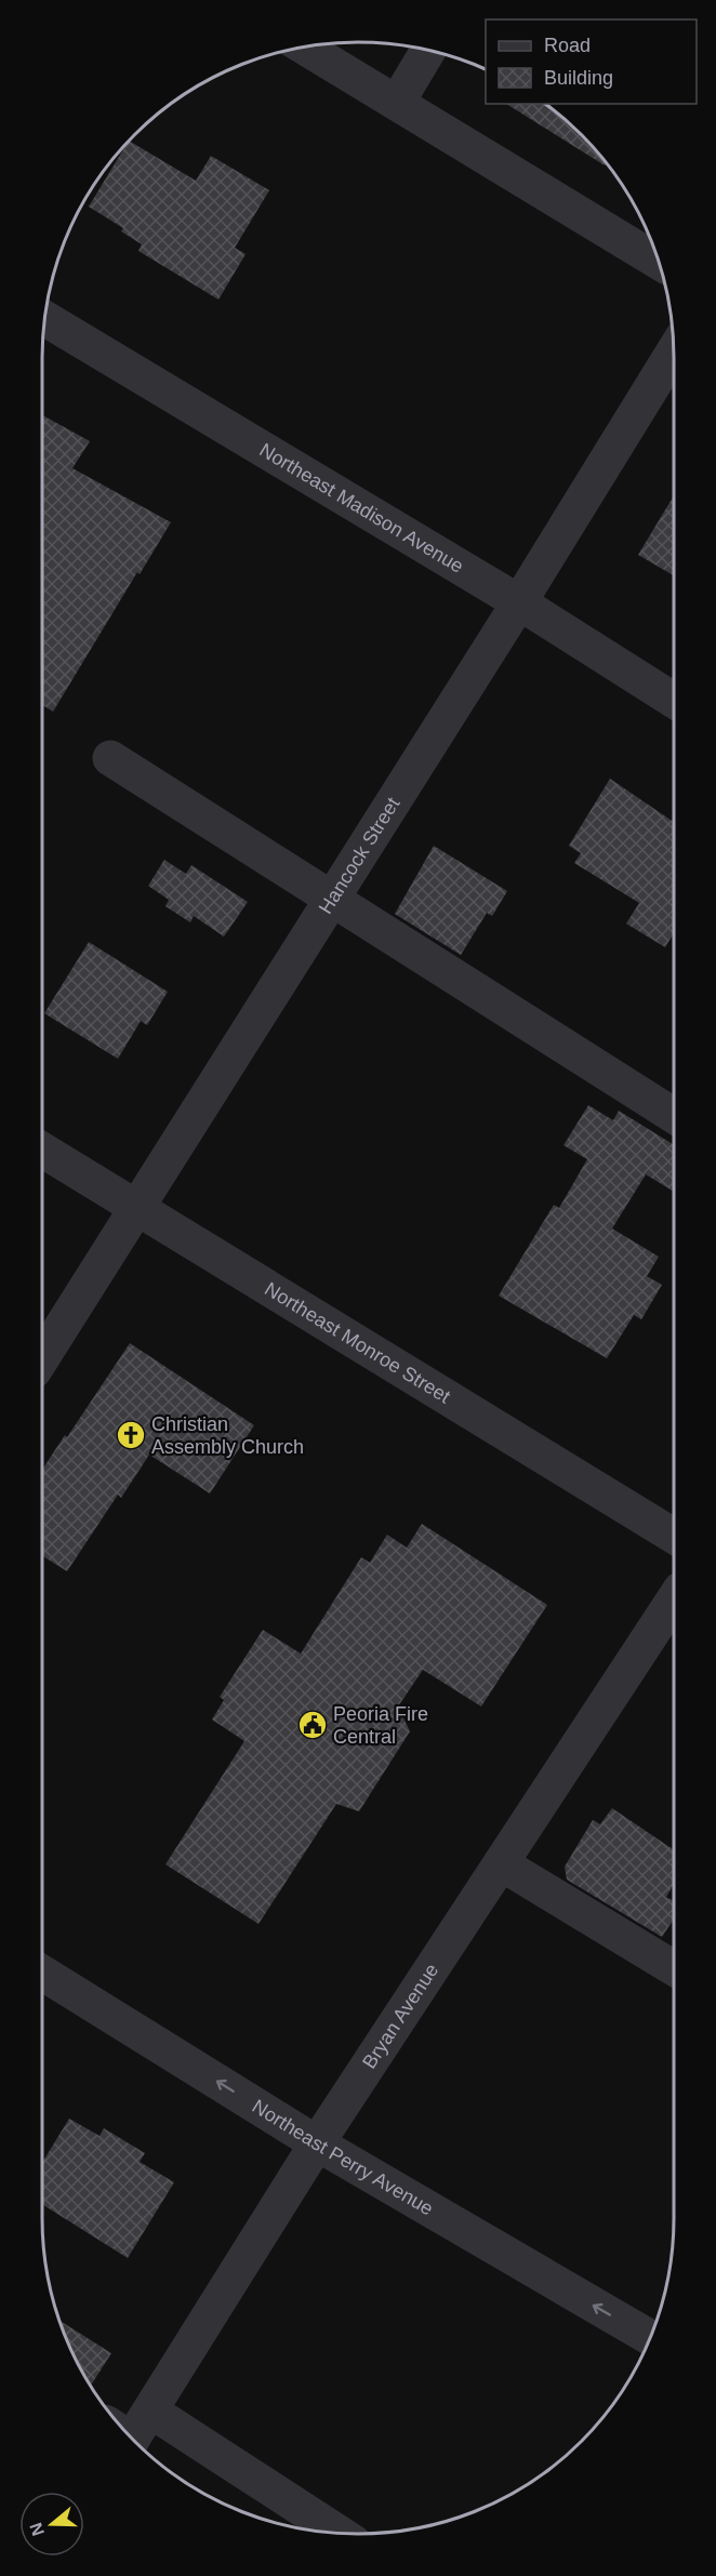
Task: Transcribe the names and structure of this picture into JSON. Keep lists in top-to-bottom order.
{
  "streets": {
    "street": [
      "Northeast Madison Avenue",
      "Hancock Street",
      "Northeast Monroe Street",
      "Bryan Avenue",
      "Northeast Perry Avenue"
    ]
  },
  "crossings": [
    ["Northeast Madison Avenue", "Hancock Street"],
    ["Hancock Street", "Northeast Monroe Street"],
    ["Bryan Avenue", "Northeast Perry Avenue"]
  ],
  "one_way": ["Northeast Perry Avenue"],
  "places": {
    "church": ["Christian Assembly Church"],
    "public building": ["Peoria Fire Central"]
  },
  "legend": ["Road", "Building"],
  "north": "left"
}
